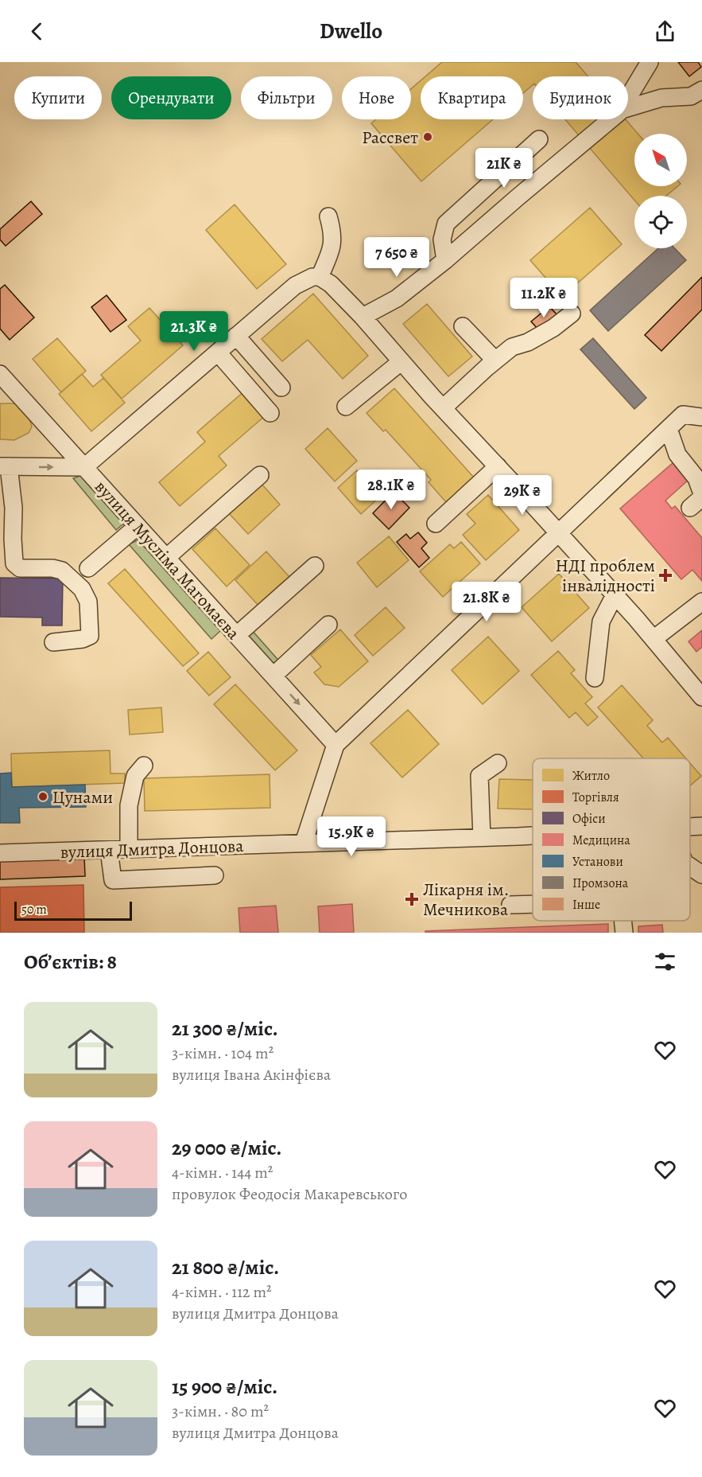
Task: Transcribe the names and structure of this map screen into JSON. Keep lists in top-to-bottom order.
{
  "streets": {
    "street": ["вулиця Мусліма Магомаєва", "вулиця Дмитра Донцова"]
  },
  "places": {
    "other": ["Рассвет", "Цунами"],
    "health": ["НДІ проблем інвалідності", "Лікарня ім. Мечникова"]
  },
  "legend": [
    "Житло",
    "Торгівля",
    "Офіси",
    "Медицина",
    "Установи",
    "Промзона",
    "Інше"
  ],
  "scale_bar": "50 m",
  "north": "top left",
  "page": {
    "header": "Dwello",
    "chip": [
      "Купити",
      "Орендувати",
      "Фільтри",
      "Нове",
      "Квартира",
      "Будинок"
    ],
    "price": [
      "21K ₴",
      "7 650 ₴",
      "11.2K ₴",
      "21.3K ₴",
      "28.1K ₴",
      "29K ₴",
      "21.8K ₴",
      "15.9K ₴"
    ],
    "scale": "50 m",
    "heading": "Об’єктів: 8",
    "list": [
      {
        "name": "21 300 ₴/міс.",
        "note": "3-кімн. · 104 m² · вулиця Івана Акінфієва"
      },
      {
        "name": "29 000 ₴/міс.",
        "note": "4-кімн. · 144 m² · провулок Феодосія Макаревського"
      },
      {
        "name": "21 800 ₴/міс.",
        "note": "4-кімн. · 112 m² · вулиця Дмитра Донцова"
      },
      {
        "name": "15 900 ₴/міс.",
        "note": "3-кімн. · 80 m² · вулиця Дмитра Донцова"
      }
    ]
  }
}
